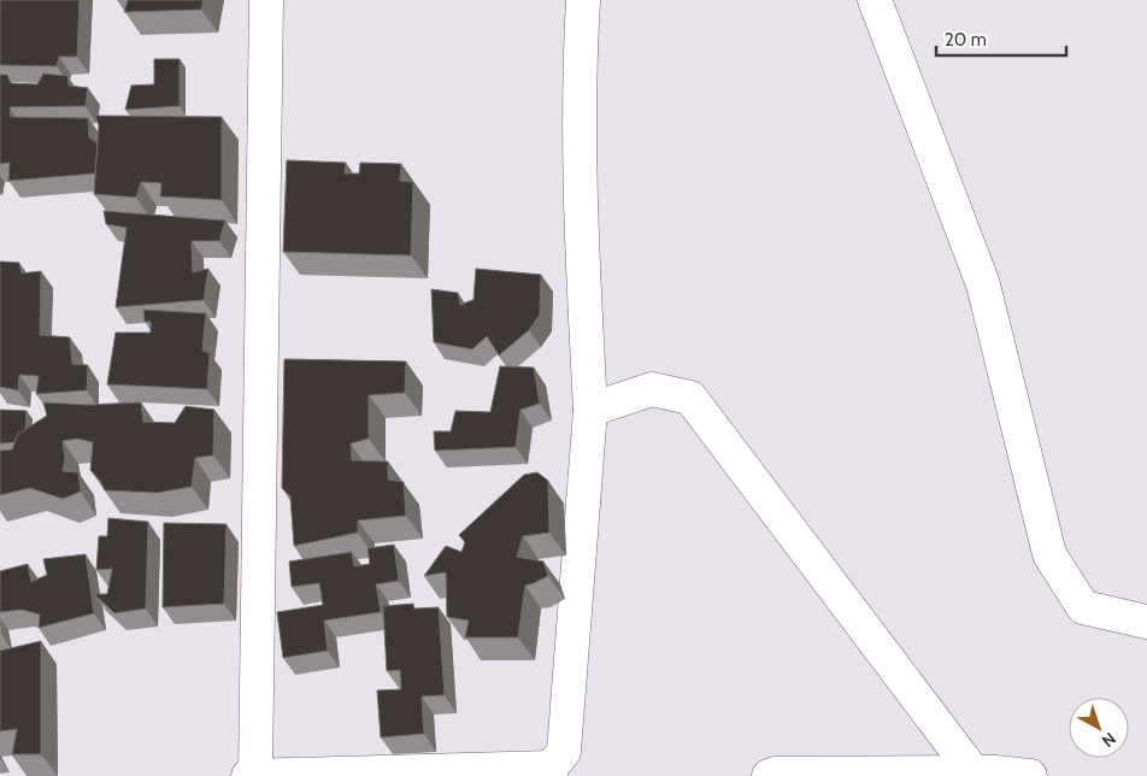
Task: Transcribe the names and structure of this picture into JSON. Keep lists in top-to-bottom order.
{
  "scale_bar": "20 m",
  "north": "bottom right"
}
